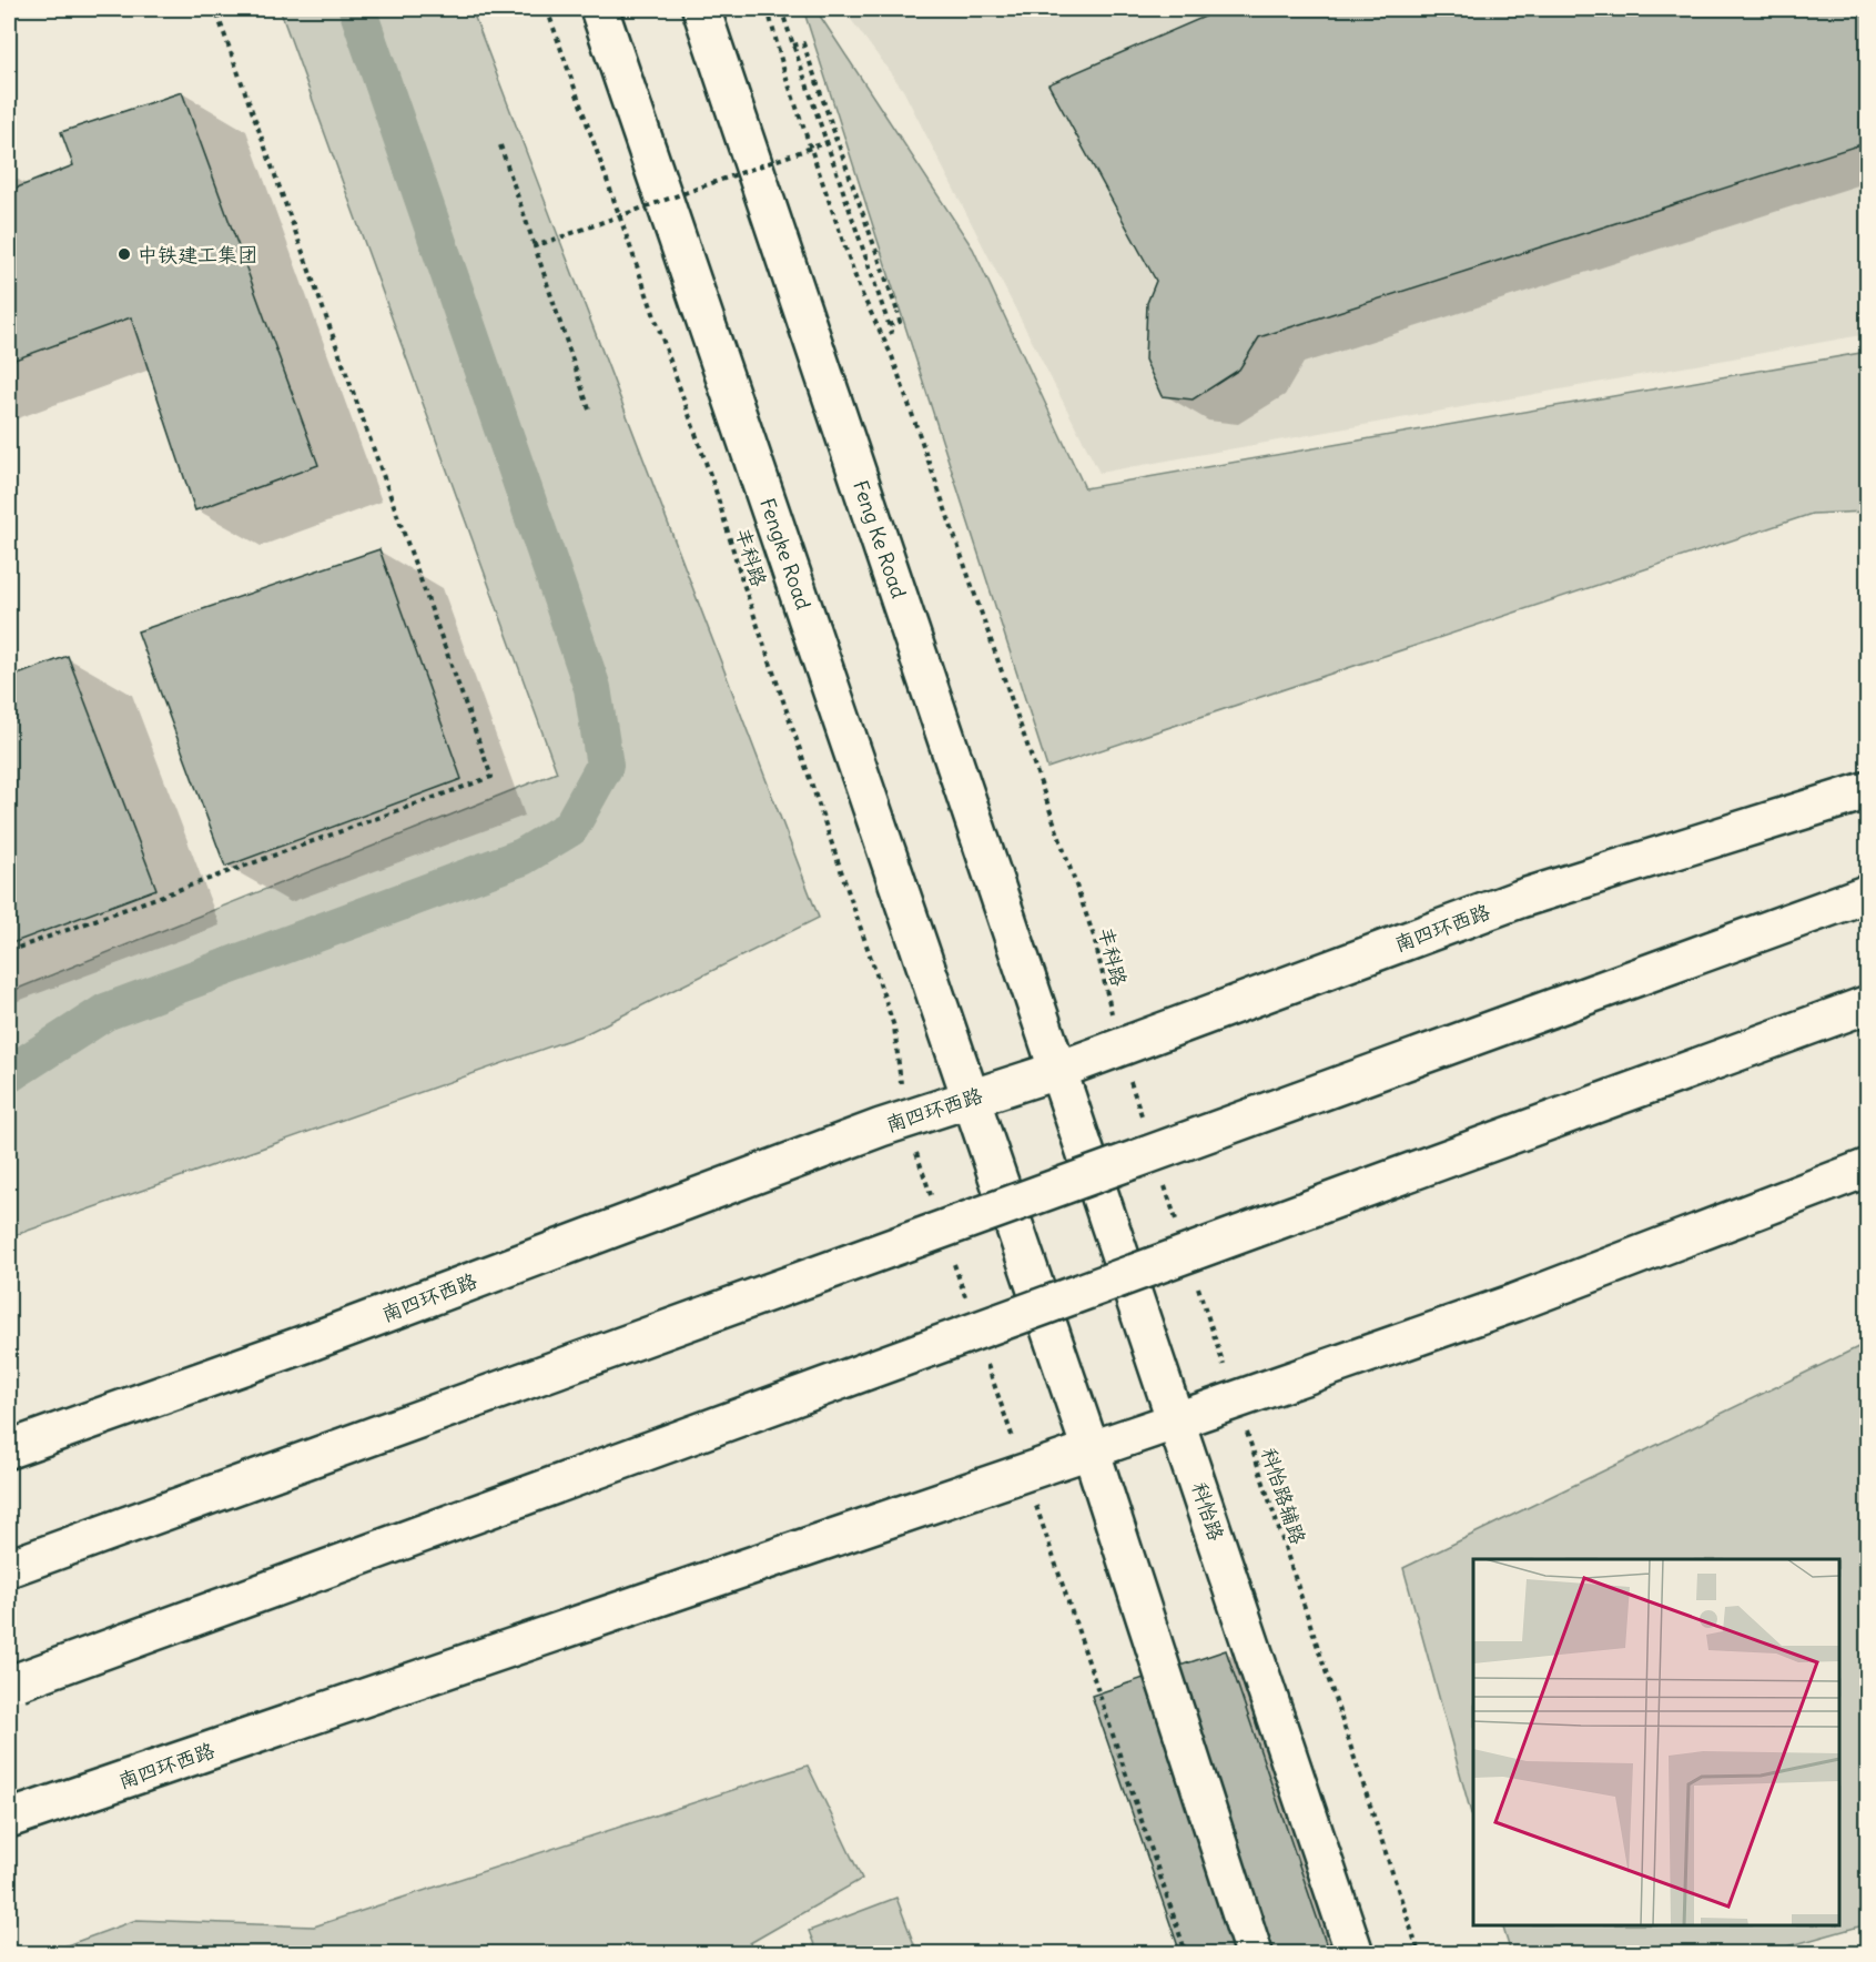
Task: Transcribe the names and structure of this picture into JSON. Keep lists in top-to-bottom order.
{
  "streets": {
    "main road": [
      "Feng Ke Road",
      "Fengke Road",
      "南四环西路",
      "科怡路"
    ],
    "path": ["丰科路", "科怡路辅路"]
  },
  "crossings": [
    ["Feng Ke Road", "南四环西路"],
    ["Feng Ke Road", "科怡路"],
    ["Fengke Road", "南四环西路"],
    ["丰科路", "南四环西路"],
    ["南四环西路", "科怡路辅路"],
    ["南四环西路", "科怡路"]
  ],
  "places": ["中铁建工集团"]
}
